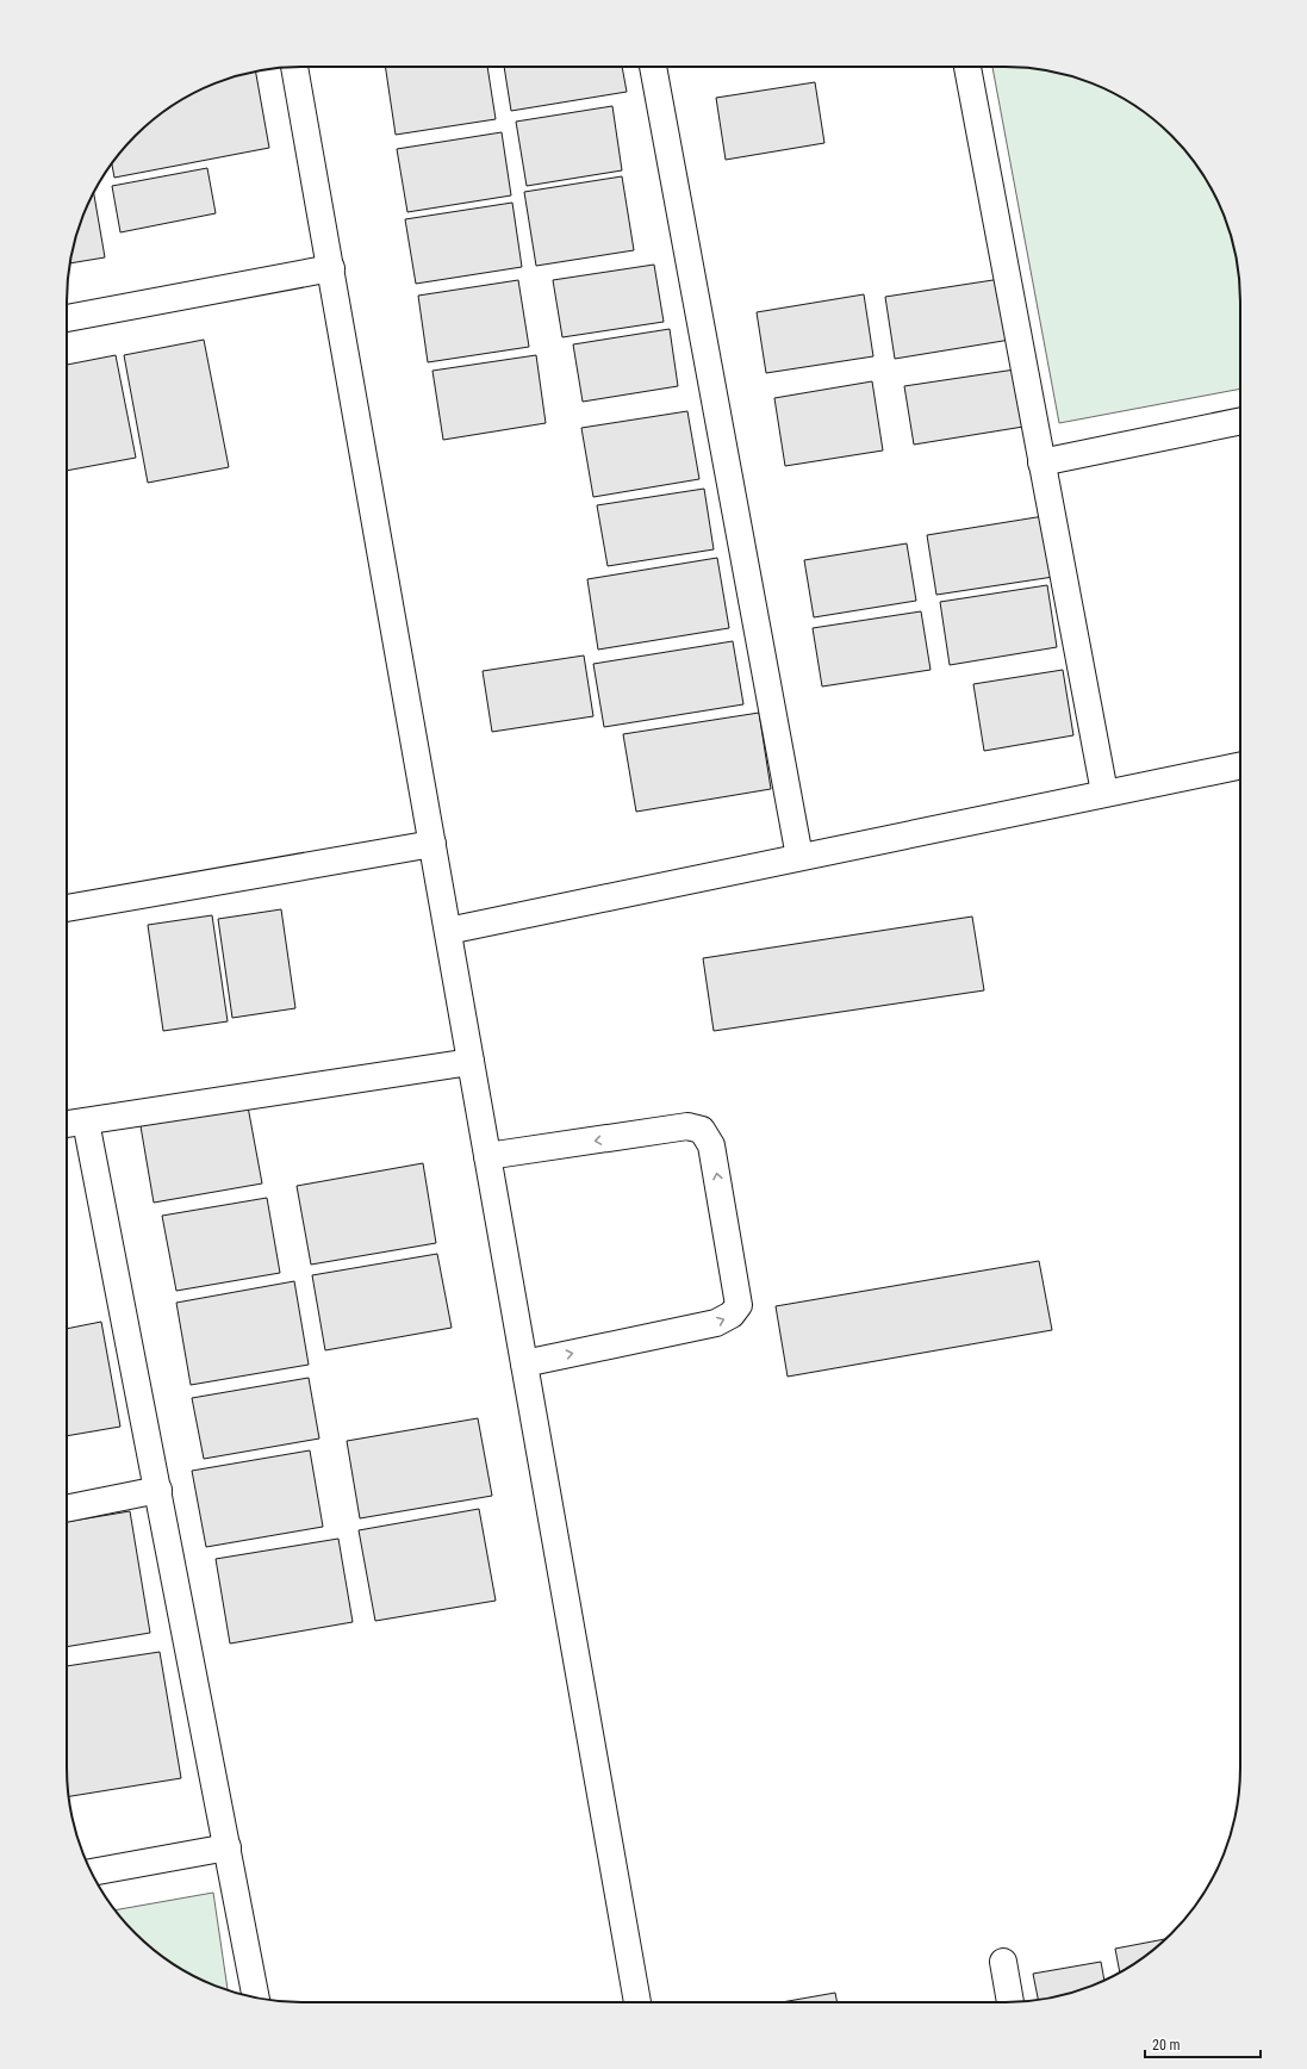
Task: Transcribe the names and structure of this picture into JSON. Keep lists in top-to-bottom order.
{
  "scale_bar": "20 m"
}
